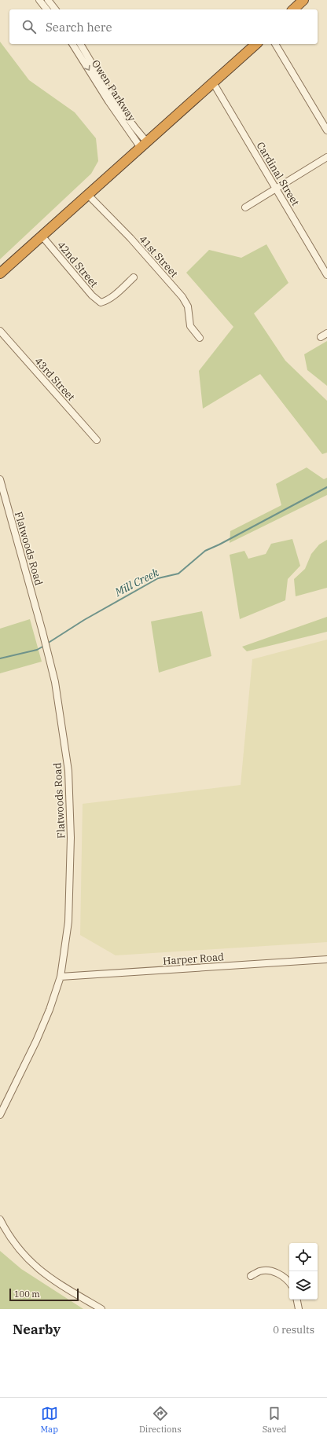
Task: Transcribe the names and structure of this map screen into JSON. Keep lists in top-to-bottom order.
{
  "streets": {
    "street": [
      "Owen Parkway",
      "Cardinal Street",
      "41st Street",
      "42nd Street",
      "43rd Street",
      "Flatwoods Road",
      "Harper Road"
    ]
  },
  "crossings": [
    ["Flatwoods Road", "Harper Road"]
  ],
  "water": ["Mill Creek"],
  "scale_bar": "100 m",
  "page": {
    "search": "Search here",
    "scale": "100 m",
    "heading": ["Nearby", "0 results"],
    "nav": ["Map", "Directions", "Saved"]
  }
}
